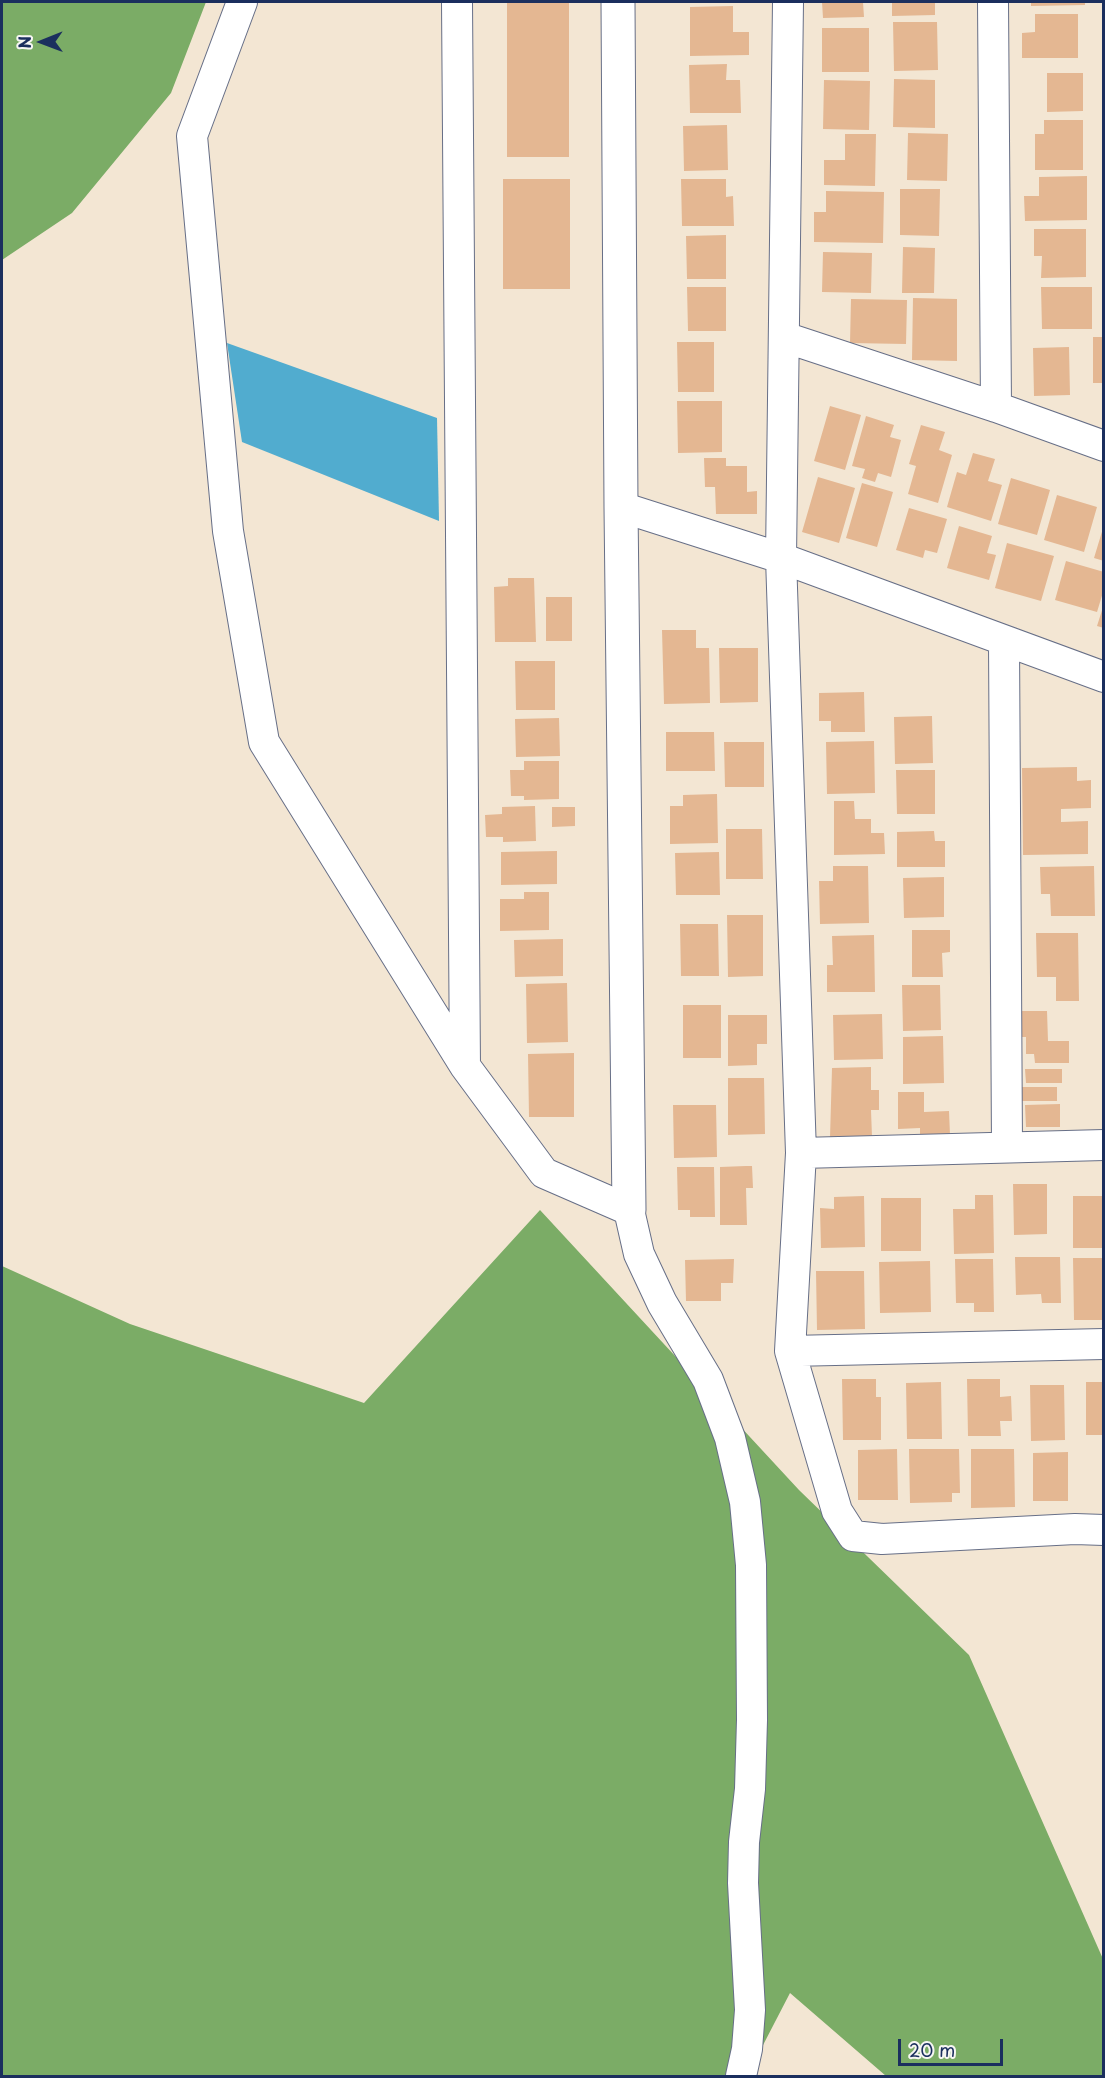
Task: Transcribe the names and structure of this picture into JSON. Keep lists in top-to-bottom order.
{
  "scale_bar": "20 m",
  "north": "left"
}
